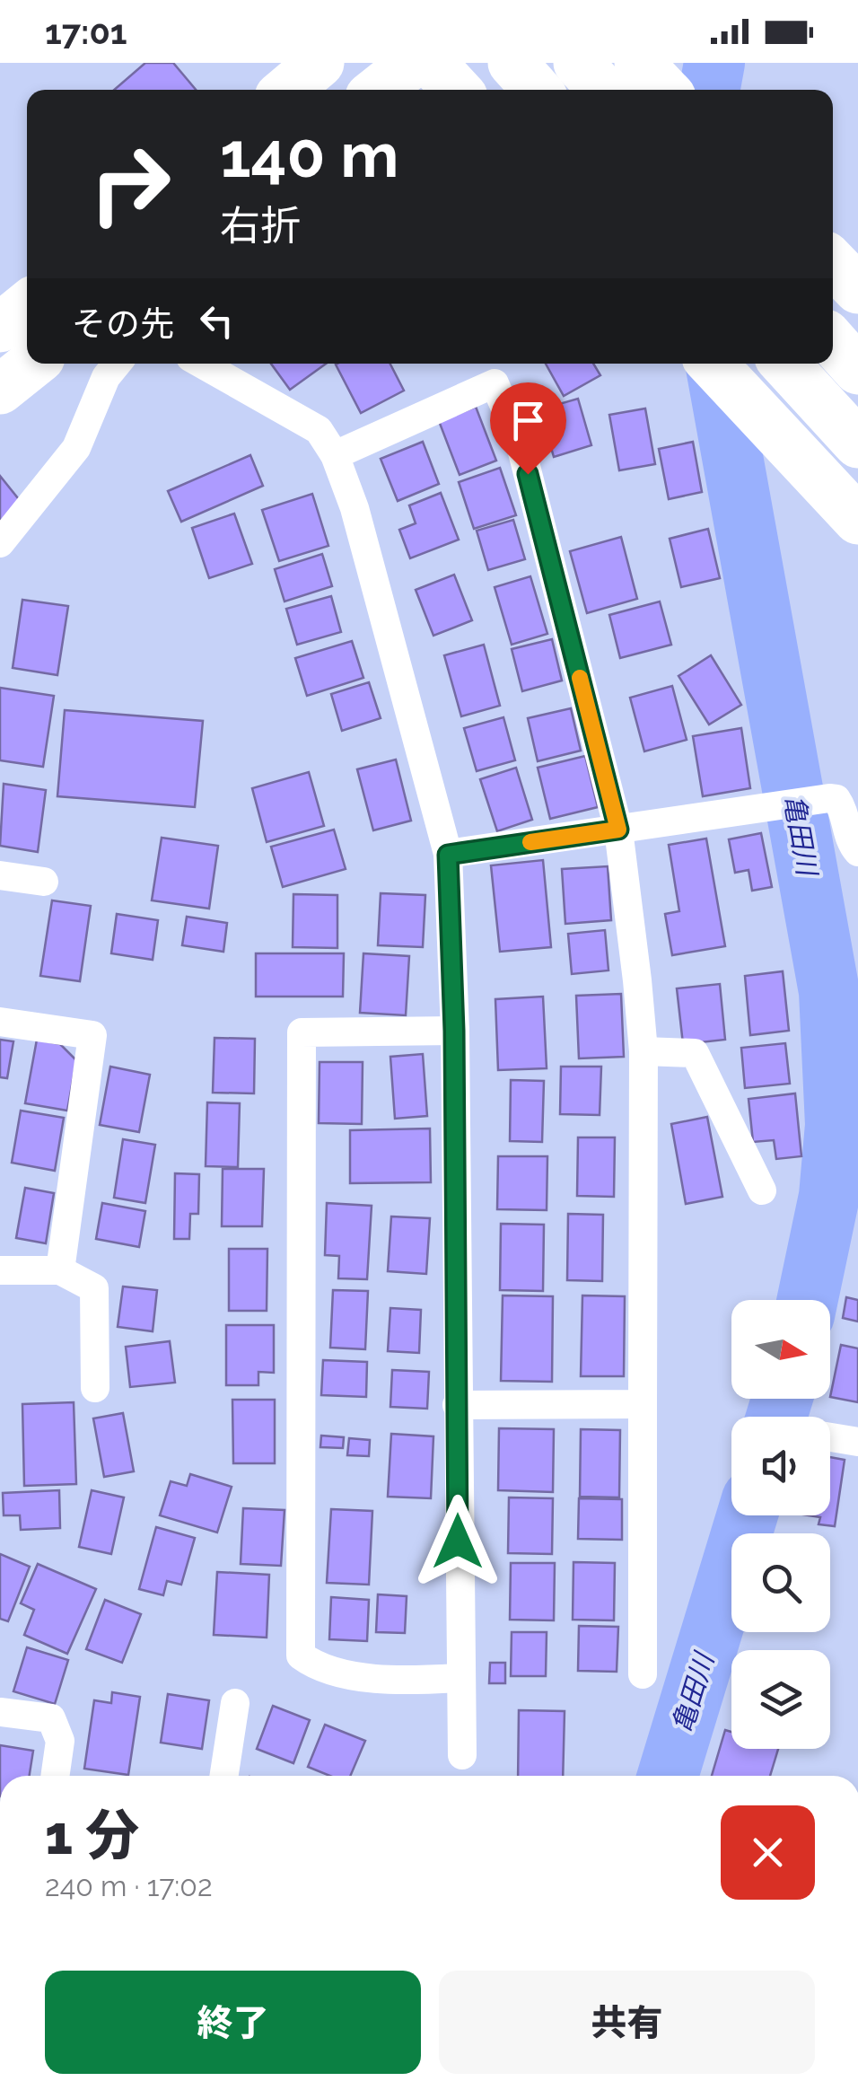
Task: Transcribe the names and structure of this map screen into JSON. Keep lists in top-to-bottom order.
{
  "water": ["亀田川"],
  "north": "right",
  "page": {
    "status": "17:01",
    "turn": ["140 m", "右折"],
    "then": "その先",
    "heading": ["1 分", "240 m · 17:02"],
    "buttons": ["終了", "共有"]
  }
}
